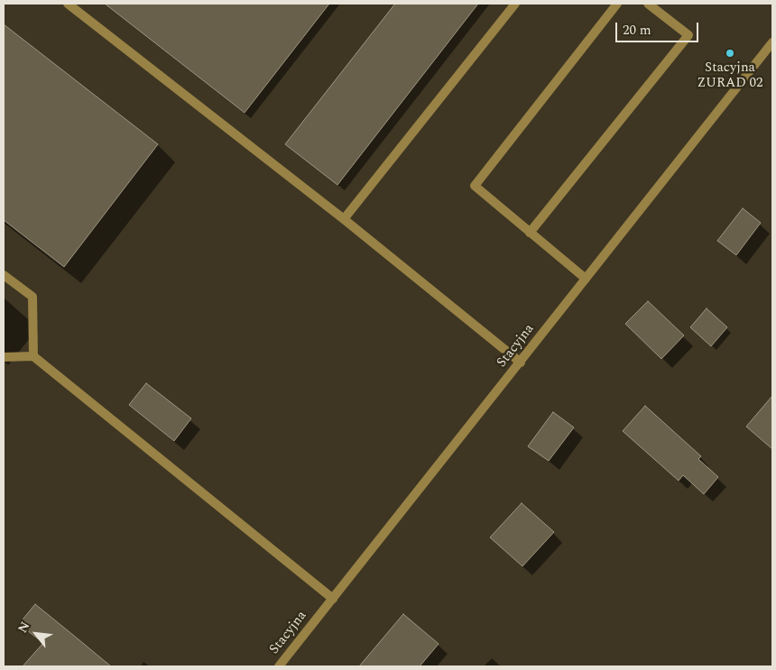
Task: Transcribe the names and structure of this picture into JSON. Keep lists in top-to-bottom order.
{
  "streets": {
    "street": ["Stacyjna"]
  },
  "places": ["Stacyjna ZURAD 02"],
  "scale_bar": "20 m",
  "north": "top left"
}
